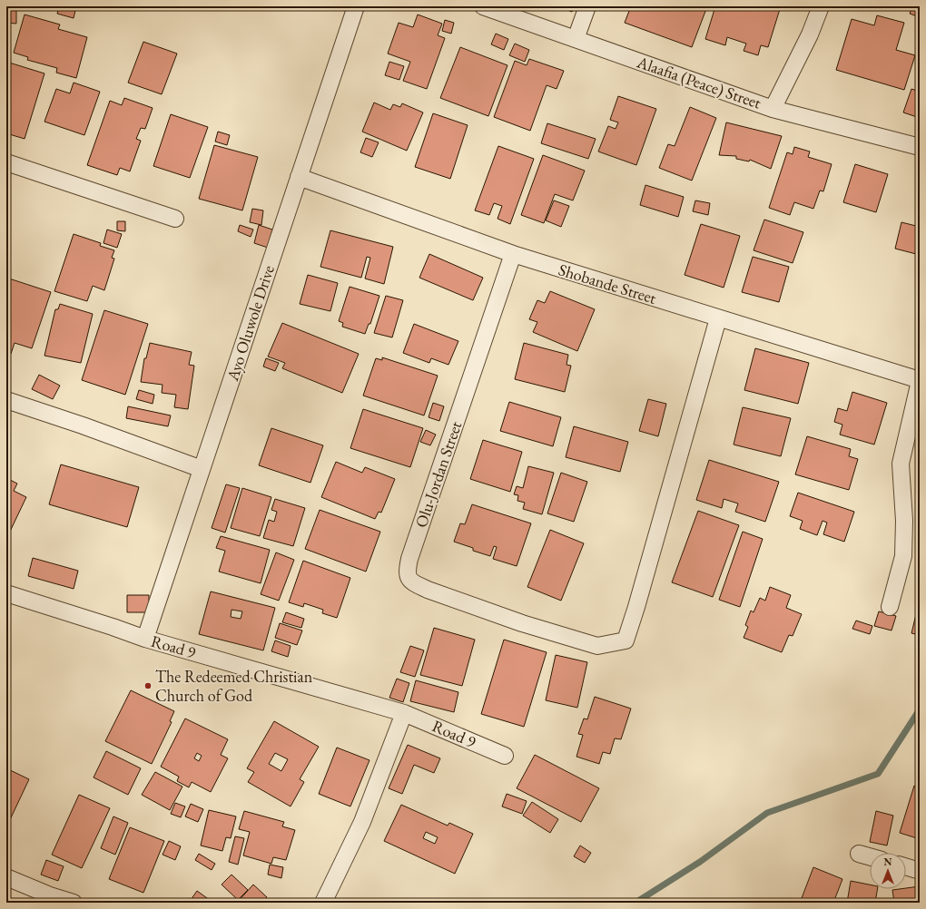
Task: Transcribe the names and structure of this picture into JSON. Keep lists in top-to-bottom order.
{
  "streets": {
    "street": [
      "Alaafia (Peace) Street",
      "Shobande Street",
      "Ayo Oluwole Drive",
      "Olu-Jordan Street",
      "Road 9"
    ]
  },
  "crossings": [
    ["Shobande Street", "Ayo Oluwole Drive"],
    ["Shobande Street", "Olu-Jordan Street"],
    ["Ayo Oluwole Drive", "Road 9"]
  ],
  "places": ["The Redeemed Christian Church of God"],
  "north": "top"
}
